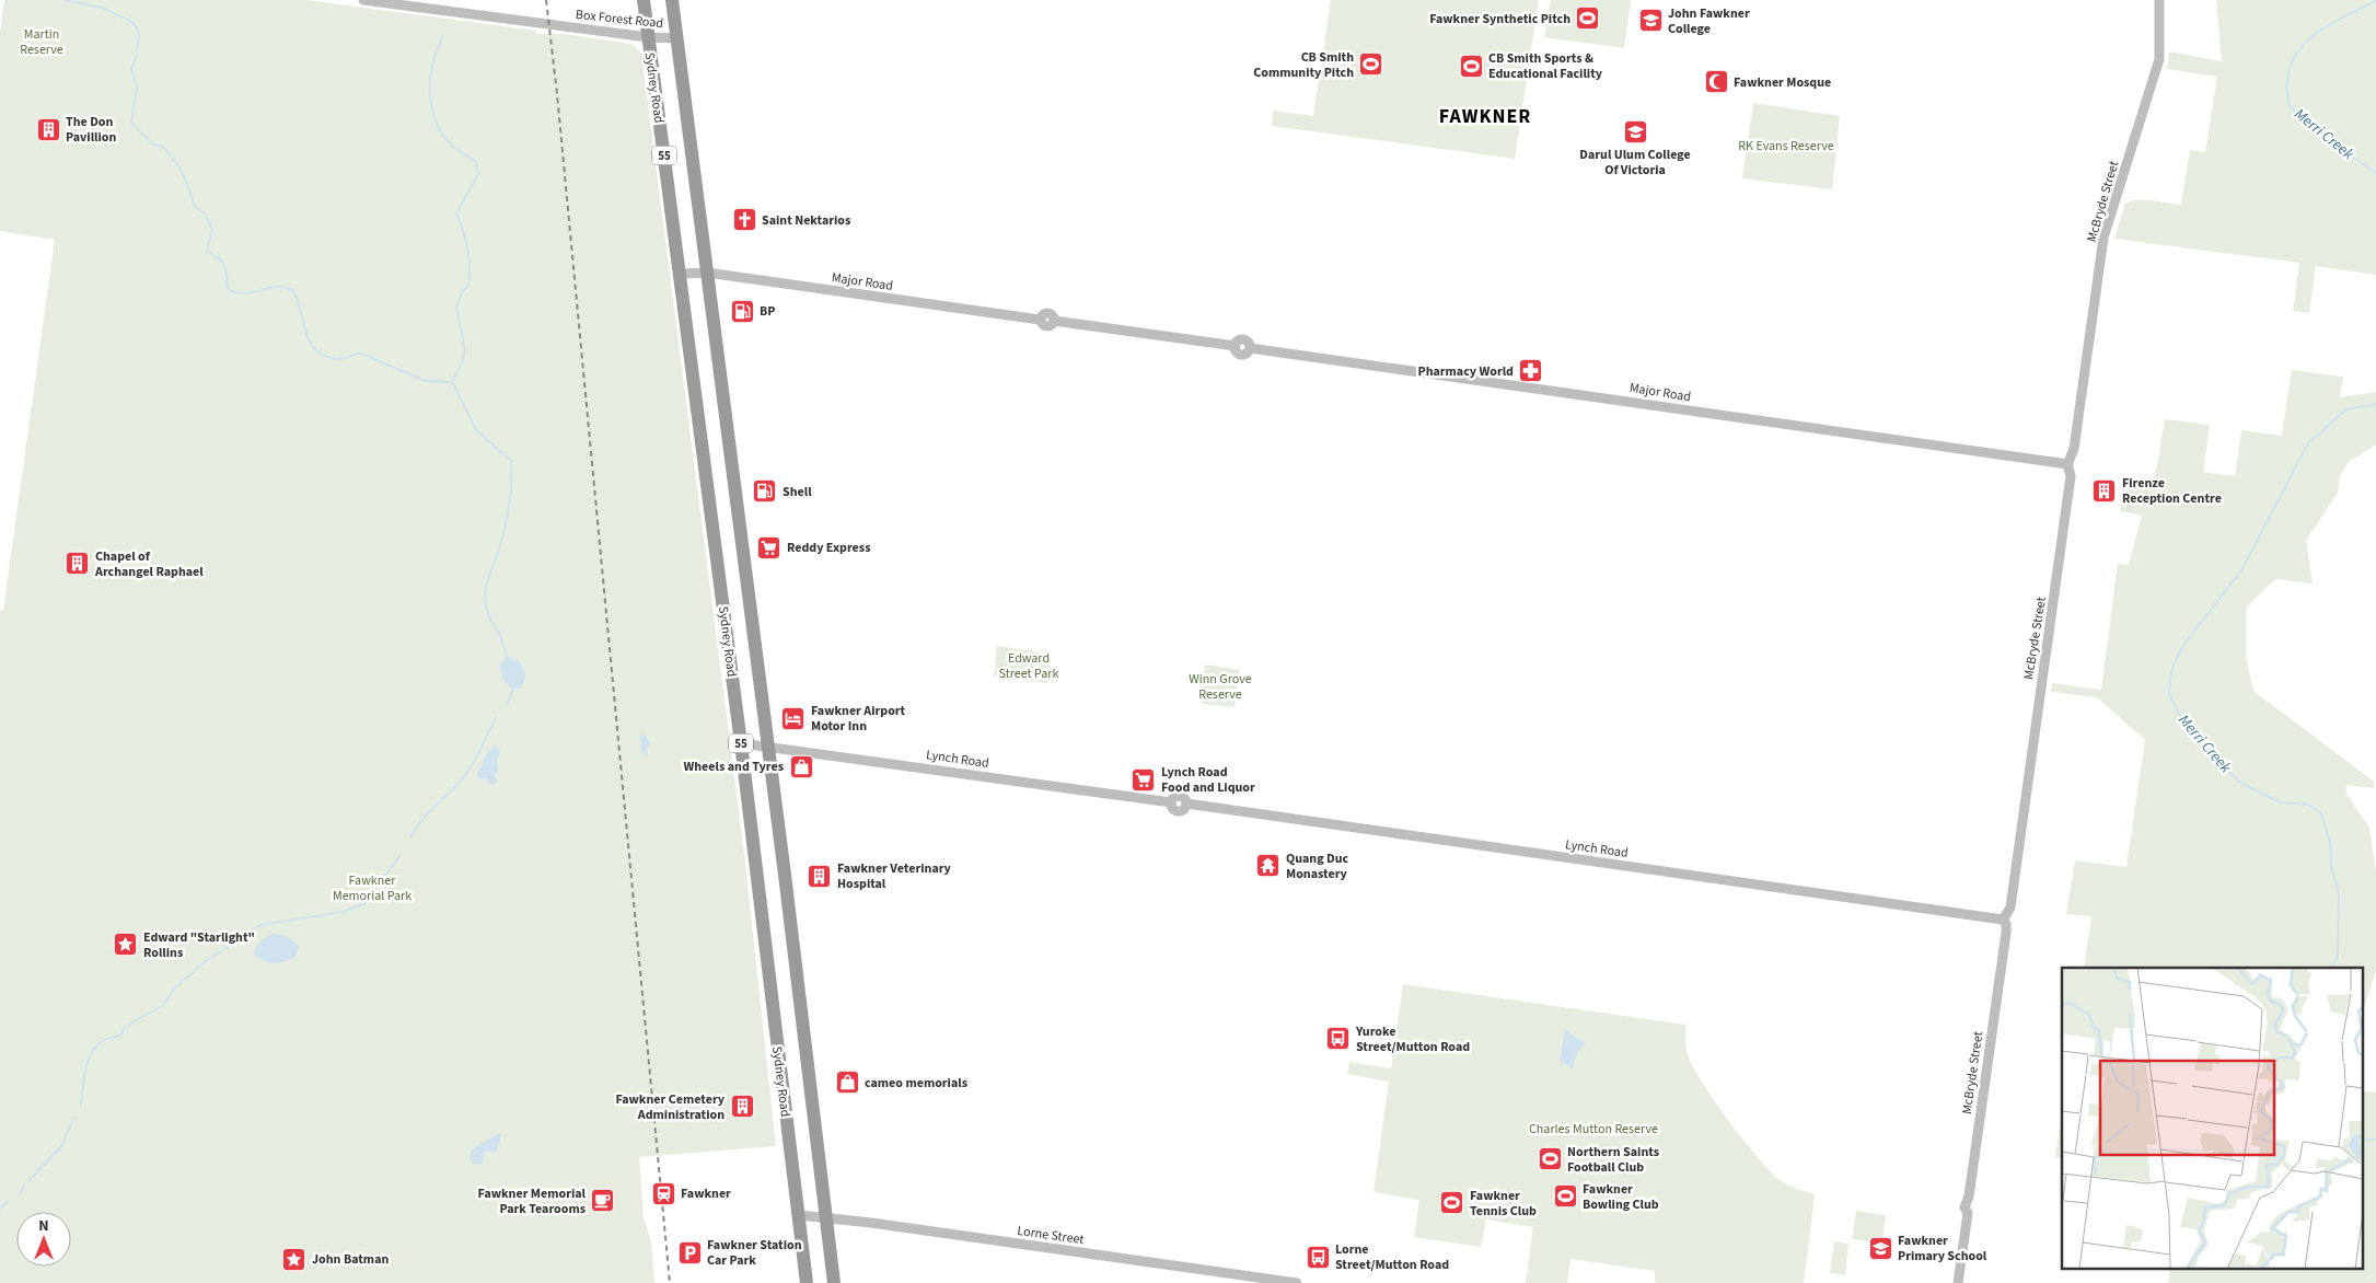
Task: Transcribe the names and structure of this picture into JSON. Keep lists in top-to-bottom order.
{
  "streets": {
    "highway": ["Sydney Road", "55"],
    "street": [
      "Box Forest Road",
      "McBryde Street",
      "Major Road",
      "Lynch Road",
      "Lorne Street"
    ]
  },
  "crossings": [
    ["Box Forest Road", "Sydney Road"],
    ["Sydney Road", "Major Road"],
    ["Sydney Road", "Lynch Road"],
    ["Sydney Road", "Lorne Street"],
    ["McBryde Street", "Major Road"],
    ["McBryde Street", "Lynch Road"]
  ],
  "districts": ["FAWKNER"],
  "water": ["Merri Creek"],
  "parks": [
    "Martin Reserve",
    "RK Evans Reserve",
    "Edward Street Park",
    "Winn Grove Reserve",
    "Fawkner Memorial Park",
    "Charles Mutton Reserve"
  ],
  "places": {
    "sports": [
      "Fawkner Synthetic Pitch",
      "CB Smith Community Pitch",
      "CB Smith Sports & Educational Facility",
      "Northern Saints Football Club",
      "Fawkner Bowling Club",
      "Fawkner Tennis Club"
    ],
    "school or university": ["John Fawkner College", "Darul Ulum College Of Victoria", "Fawkner Primary School"],
    "mosque": ["Fawkner Mosque"],
    "building": [
      "The Don Pavillion",
      "Firenze Reception Centre",
      "Chapel of Archangel Raphael",
      "Fawkner Veterinary Hospital",
      "Fawkner Cemetery Administration"
    ],
    "church": ["Saint Nektarios"],
    "fuel station": ["BP", "Shell"],
    "pharmacy": ["Pharmacy World"],
    "supermarket": ["Reddy Express", "Lynch Road Food and Liquor"],
    "hotel": ["Fawkner Airport Motor Inn"],
    "shop": ["Wheels and Tyres", "cameo memorials"],
    "temple": ["Quang Duc Monastery"],
    "place": ["Edward \"Starlight\" Rollins", "John Batman"],
    "bus stop": ["Yuroke Street/Mutton Road", "Lorne Street/Mutton Road"],
    "station": ["Fawkner"],
    "cafe": ["Fawkner Memorial Park Tearooms"],
    "parking": ["Fawkner Station Car Park"]
  },
  "north": "top"
}
